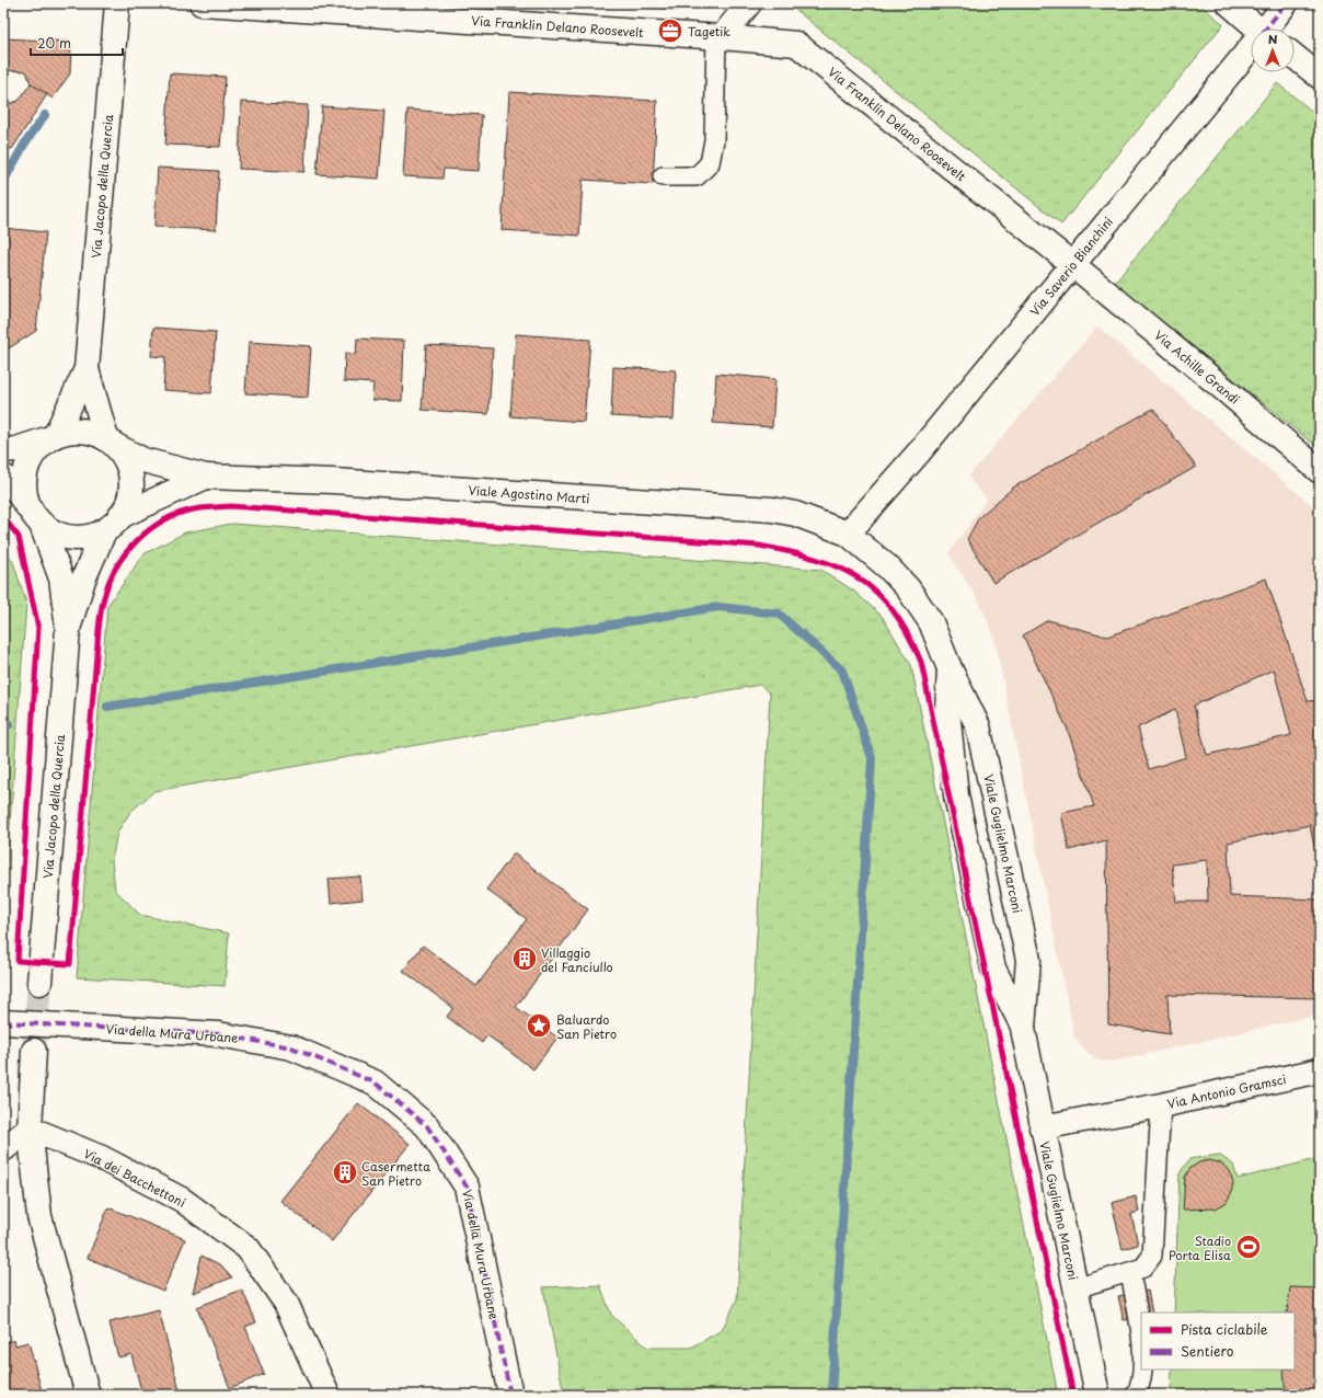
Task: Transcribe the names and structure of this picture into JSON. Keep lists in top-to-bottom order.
{
  "streets": {
    "street": [
      "Via Franklin Delano Roosevelt",
      "Via Jacopo della Quercia",
      "Via Saverio Bianchini",
      "Via Achille Grandi",
      "Viale Agostino Marti",
      "Viale Guglielmo Marconi",
      "Via della Mura Urbane",
      "Via Antonio Gramsci",
      "Via dei Bacchettoni"
    ]
  },
  "crossings": [
    ["Via Franklin Delano Roosevelt", "Via Saverio Bianchini"],
    ["Via Franklin Delano Roosevelt", "Via Achille Grandi"],
    ["Via Jacopo della Quercia", "Viale Agostino Marti"],
    ["Via Saverio Bianchini", "Via Achille Grandi"],
    ["Via Saverio Bianchini", "Viale Agostino Marti"],
    ["Via Saverio Bianchini", "Viale Guglielmo Marconi"],
    ["Viale Agostino Marti", "Viale Guglielmo Marconi"],
    ["Viale Guglielmo Marconi", "Via Antonio Gramsci"]
  ],
  "places": {
    "office": ["Tagetik"],
    "building": ["Villaggio del Fanciullo", "Casermetta San Pietro"],
    "place": ["Baluardo San Pietro"],
    "sports": ["Stadio Porta Elisa"]
  },
  "legend": ["Pista ciclabile", "Sentiero"],
  "scale_bar": "20 m",
  "north": "top"
}
